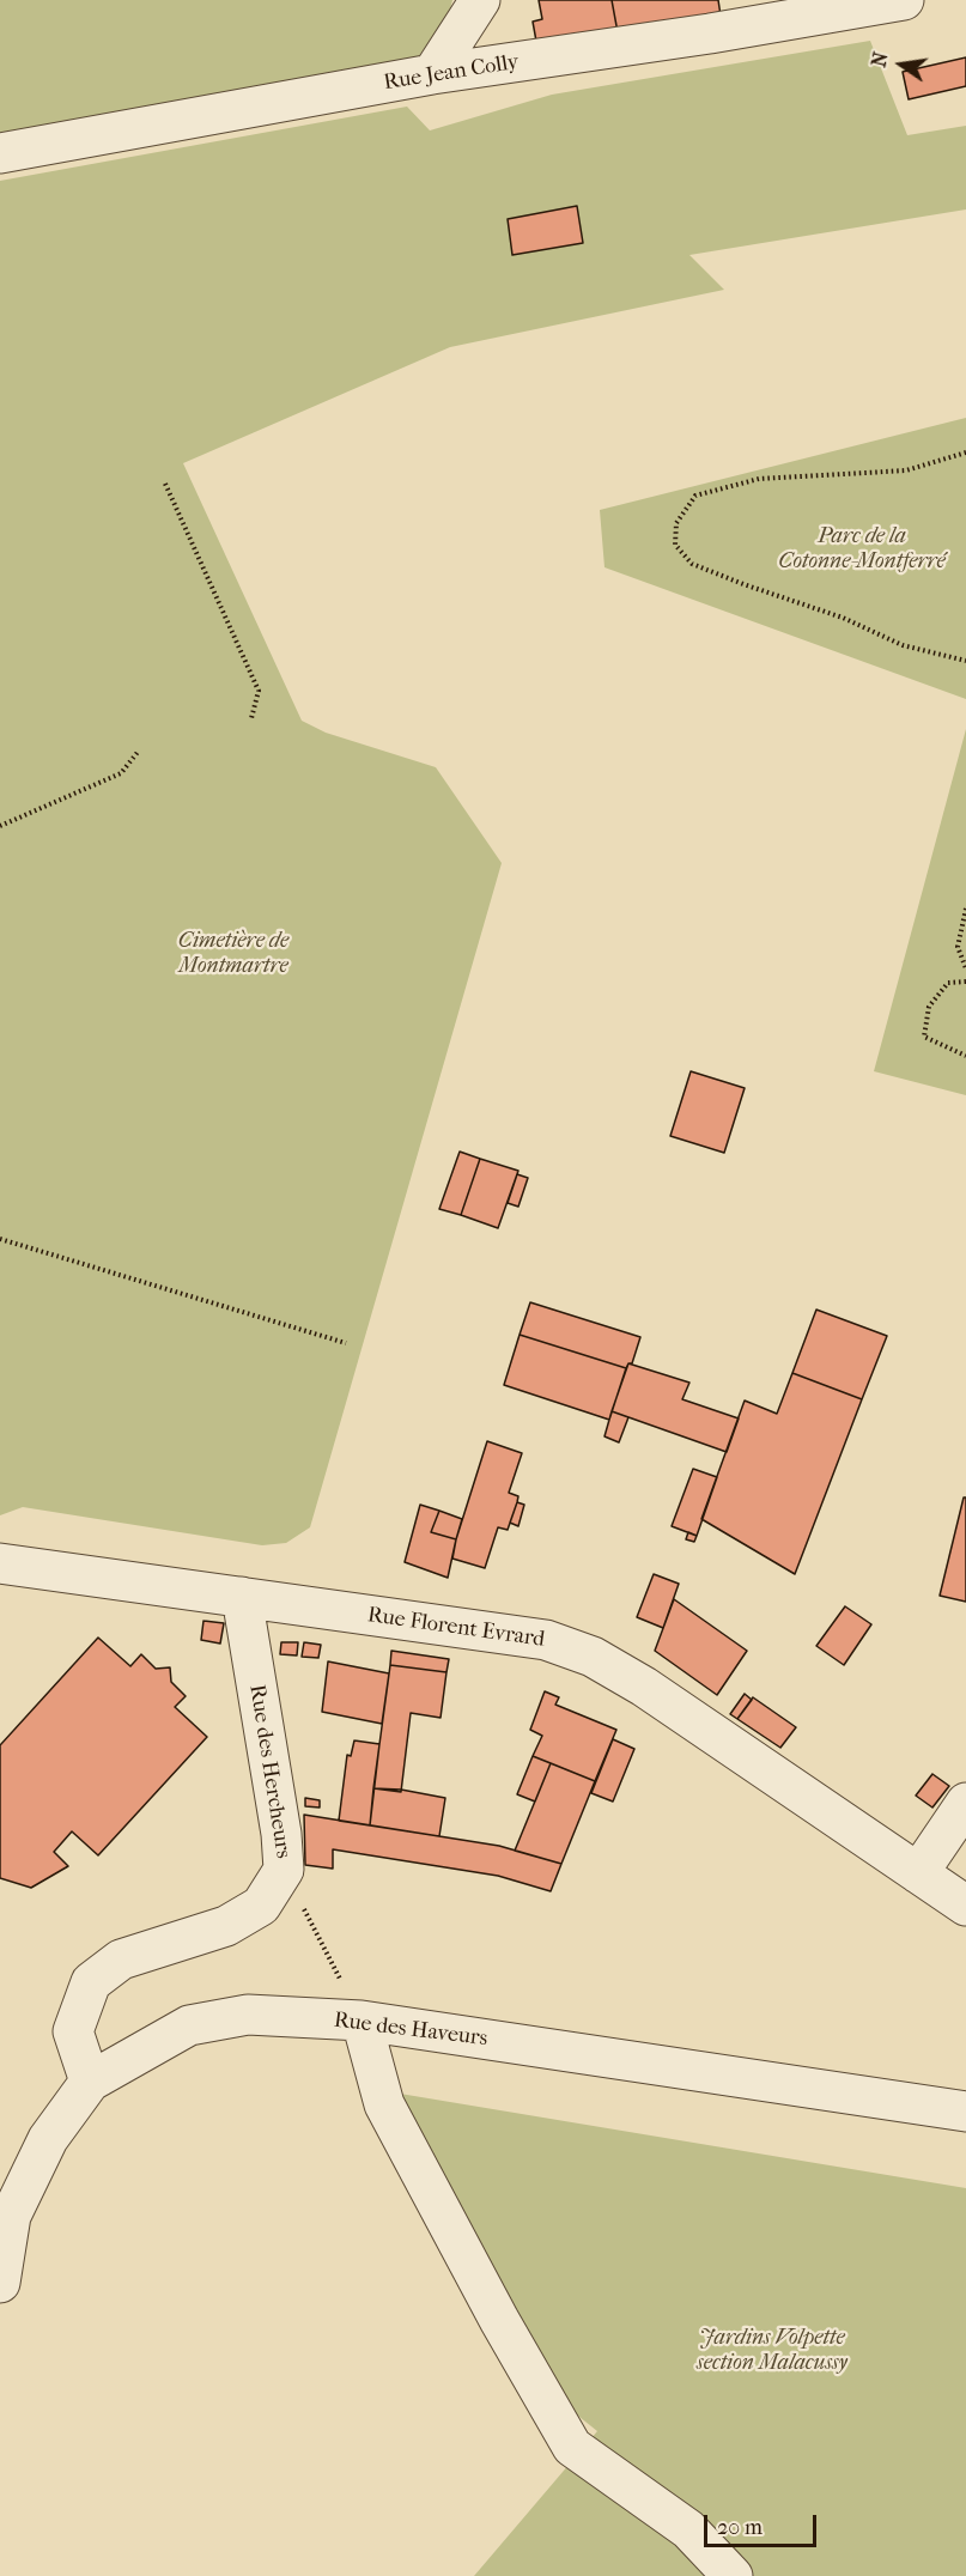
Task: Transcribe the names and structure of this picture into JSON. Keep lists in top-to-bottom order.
{
  "streets": {
    "street": [
      "Rue Jean Colly",
      "Rue Florent Evrard",
      "Rue des Hercheurs",
      "Rue des Haveurs"
    ]
  },
  "crossings": [
    ["Rue Florent Evrard", "Rue des Hercheurs"],
    ["Rue des Hercheurs", "Rue des Haveurs"]
  ],
  "parks": ["Parc de la Cotonne-Montferré", "Cimetière de Montmartre", "Jardins Volpette section Malacussy"],
  "scale_bar": "20 m",
  "north": "left"
}
